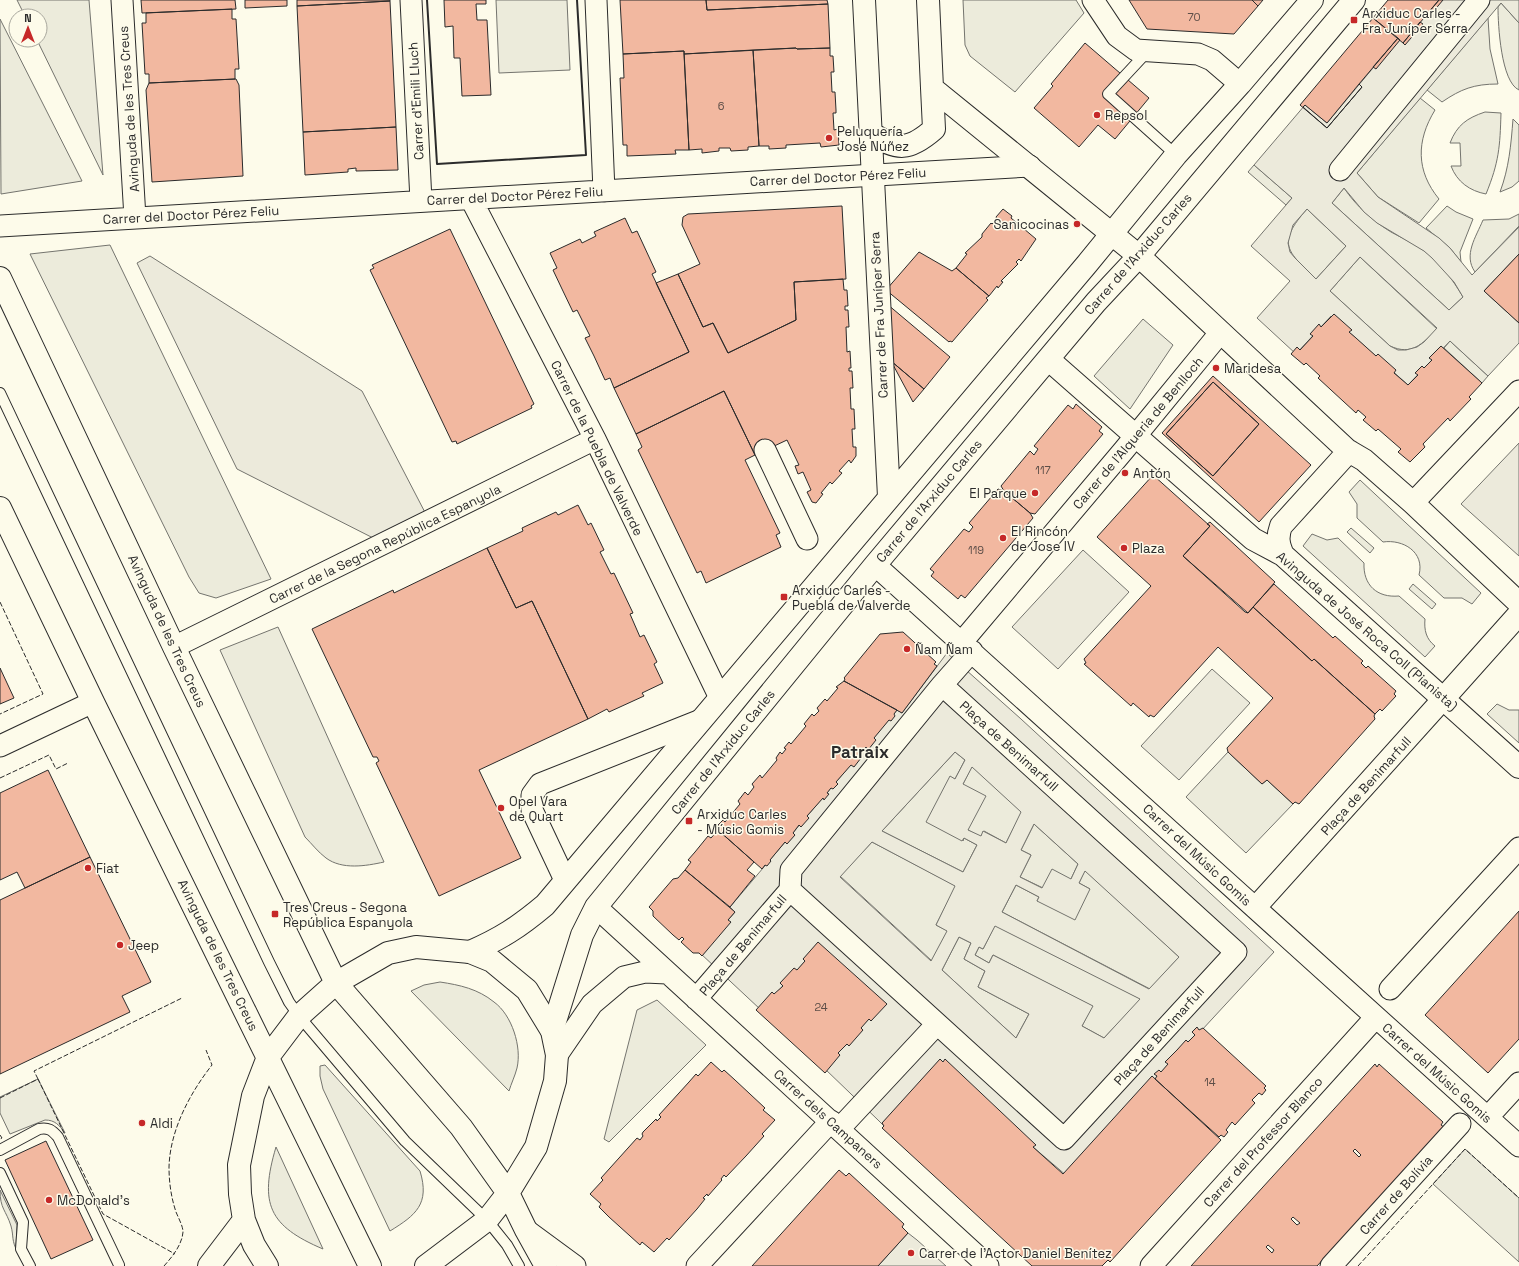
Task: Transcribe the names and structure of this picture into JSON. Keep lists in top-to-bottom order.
{
  "streets": {
    "main road": [
      "Avinguda de les Tres Creus",
      "Carrer de l'Arxiduc Carles",
      "Carrer de Fra Juníper Serra",
      "Avinguda de José Roca Coll (Pianista)"
    ],
    "street": [
      "Carrer d'Emili Lluch",
      "Carrer del Doctor Pérez Feliu",
      "Carrer de l'Alqueria de Benlloch",
      "Carrer de la Puebla de Valverde",
      "Carrer de la Segona República Espanyola",
      "Plaça de Benimarfull",
      "Carrer del Músic Gomis",
      "Carrer dels Campaners",
      "Carrer del Professor Blanco",
      "Carrer de Bolívia"
    ]
  },
  "crossings": [
    ["Carrer d'Emili Lluch", "Carrer del Doctor Pérez Feliu"],
    ["Avinguda de les Tres Creus", "Carrer del Doctor Pérez Feliu"],
    ["Avinguda de les Tres Creus", "Carrer de la Segona República Espanyola"],
    ["Carrer del Doctor Pérez Feliu", "Carrer de Fra Juníper Serra"],
    ["Carrer del Doctor Pérez Feliu", "Carrer de la Puebla de Valverde"],
    ["Carrer de l'Arxiduc Carles", "Avinguda de José Roca Coll (Pianista)"],
    ["Carrer de l'Arxiduc Carles", "Carrer del Músic Gomis"],
    ["Carrer de l'Arxiduc Carles", "Carrer dels Campaners"],
    ["Carrer de l'Alqueria de Benlloch", "Avinguda de José Roca Coll (Pianista)"],
    ["Carrer de l'Alqueria de Benlloch", "Plaça de Benimarfull"],
    ["Carrer de l'Alqueria de Benlloch", "Carrer del Músic Gomis"],
    ["Carrer de la Puebla de Valverde", "Carrer de la Segona República Espanyola"],
    ["Avinguda de José Roca Coll (Pianista)", "Plaça de Benimarfull"],
    ["Plaça de Benimarfull", "Carrer del Músic Gomis"],
    ["Plaça de Benimarfull", "Carrer dels Campaners"],
    ["Carrer del Músic Gomis", "Carrer del Professor Blanco"]
  ],
  "districts": ["Patraix"],
  "places": {
    "transit": [
      "Arxiduc Carles - Fra Juníper Serra",
      "Arxiduc Carles - Puebla de Valverde",
      "Arxiduc Carles - Músic Gomis",
      "Tres Creus - Segona República Espanyola"
    ],
    "other": [
      "Repsol",
      "Peluquería José Núñez",
      "Sanicocinas",
      "Maridesa",
      "Antón",
      "El Parque",
      "El Rincón de Jose IV",
      "Plaza",
      "Ñam Ñam",
      "Opel Vara de Quart",
      "Fiat",
      "Jeep",
      "Aldi",
      "McDonald's",
      "Carrer de l'Actor Daniel Benítez"
    ]
  },
  "house_numbers": [
    "70",
    "6",
    "117",
    "119",
    "24",
    "14"
  ],
  "north": "top"
}
